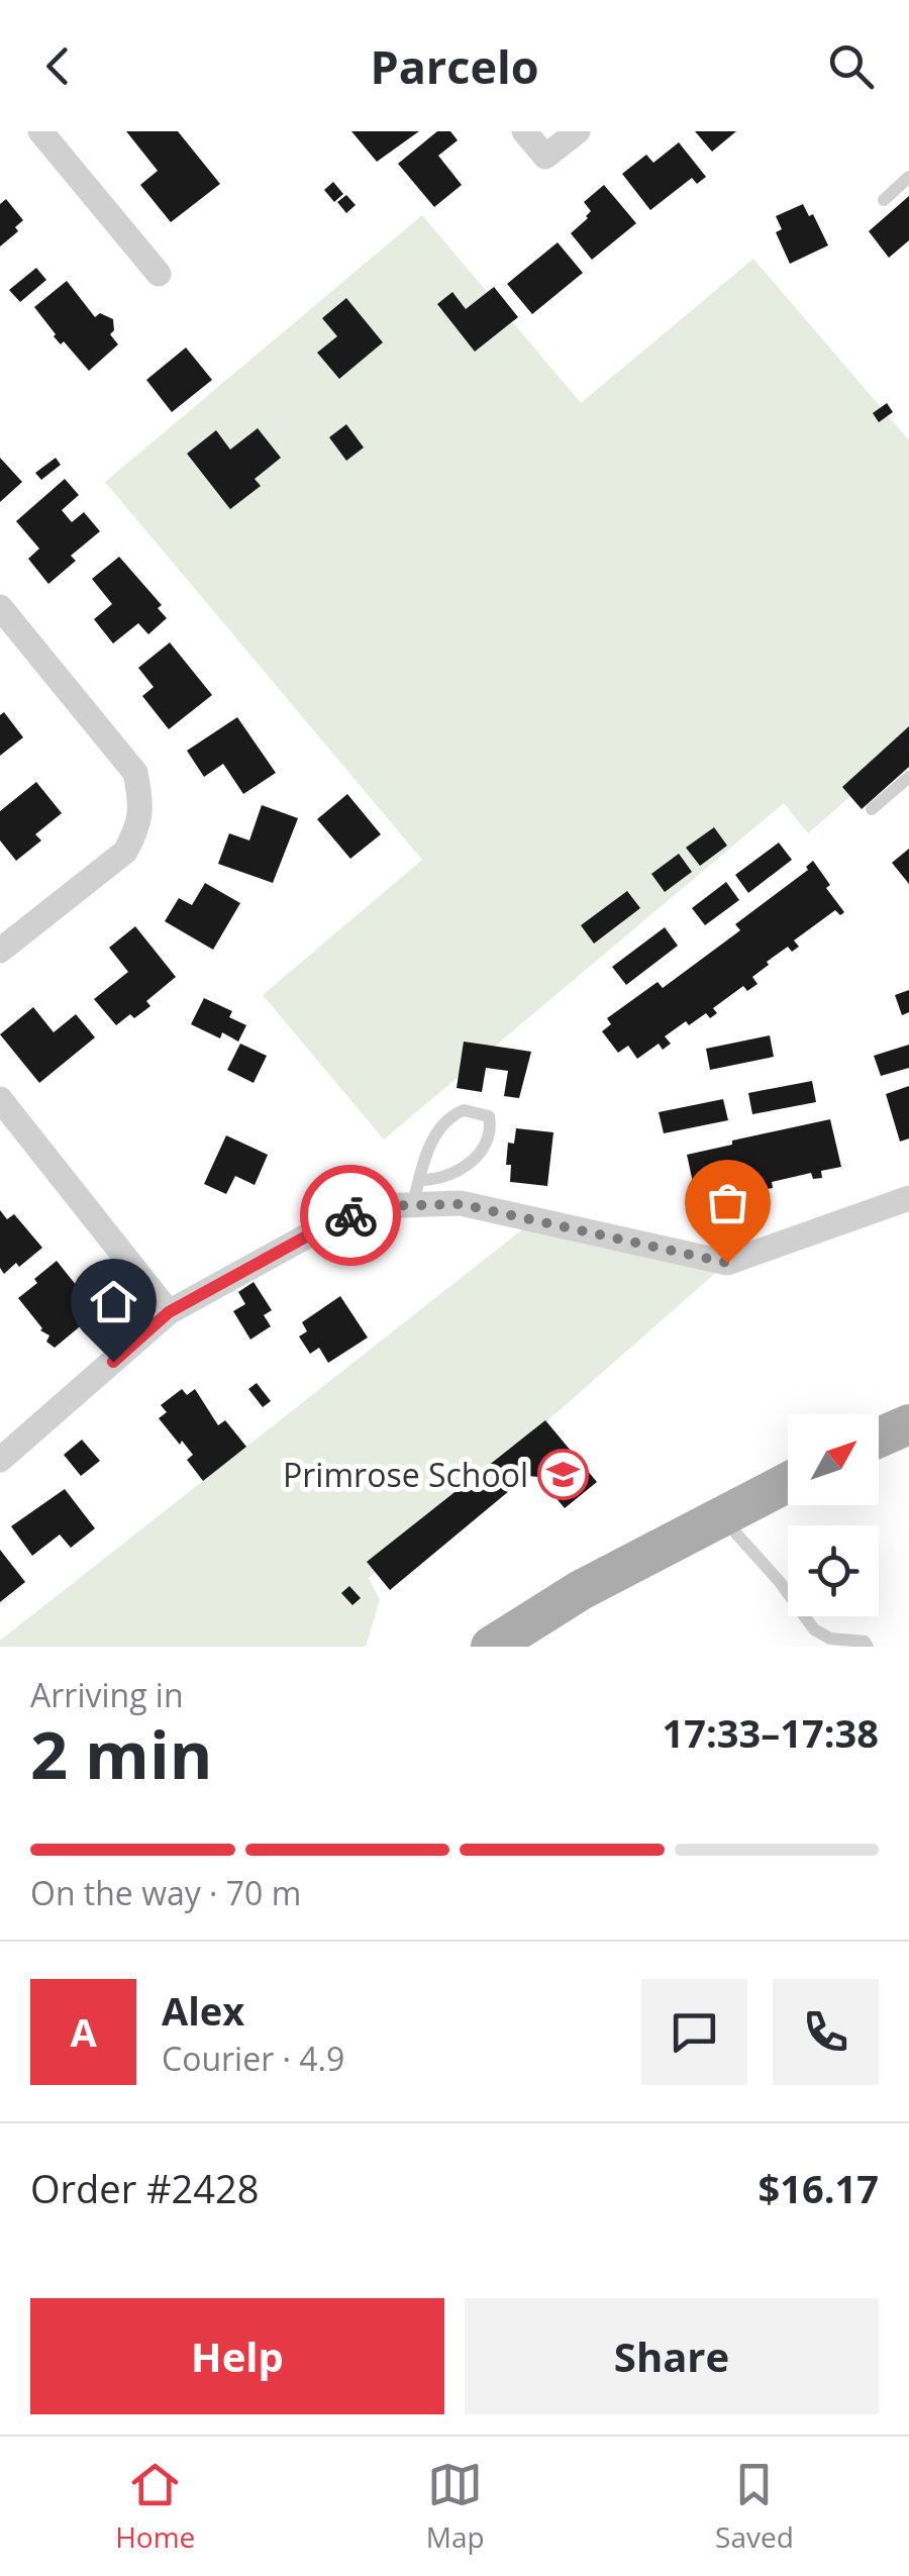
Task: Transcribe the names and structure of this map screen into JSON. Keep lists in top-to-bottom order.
{
  "places": {
    "school or university": ["Primrose School"]
  },
  "north": "top right",
  "page": {
    "header": "Parcelo",
    "heading": ["2 min", "Arriving in", "17:33–17:38"],
    "panel": [
      "Alex",
      "Courier · 4.9",
      "Order #2428",
      "$16.17"
    ],
    "bar": "On the way · 70 m",
    "round": "A",
    "buttons": ["Help", "Share"],
    "tabs": ["Home", "Map", "Saved"]
  }
}
